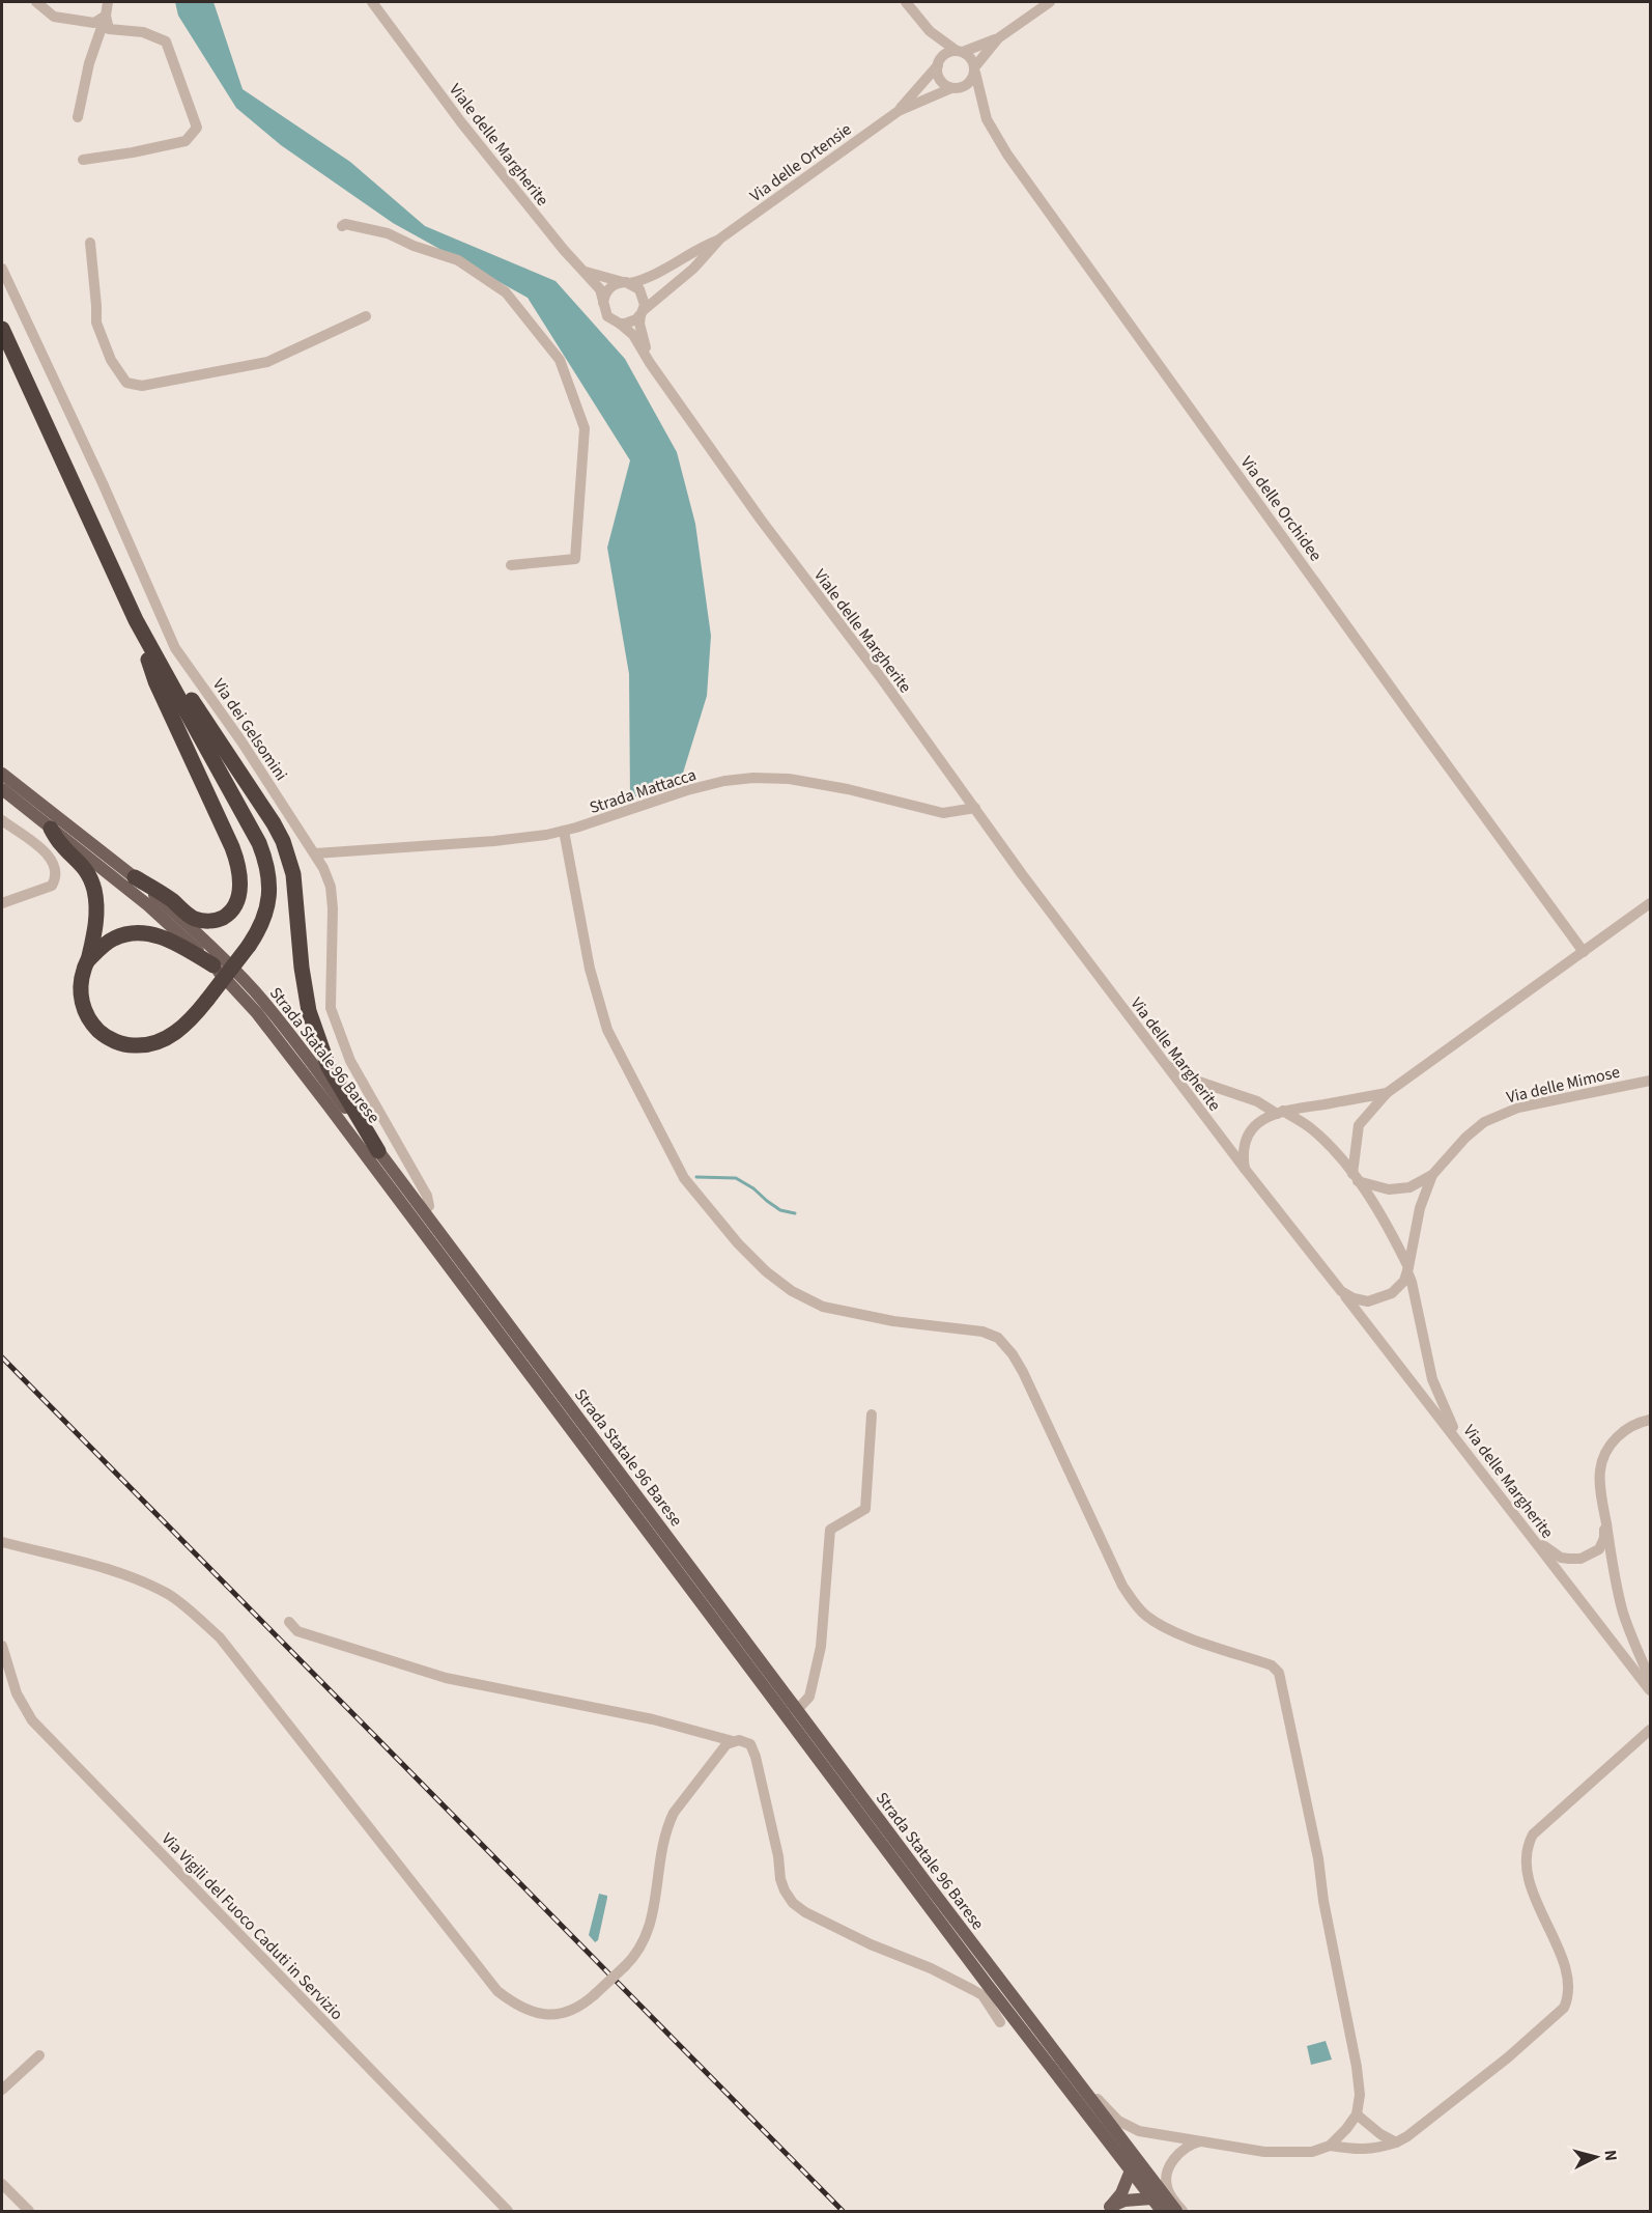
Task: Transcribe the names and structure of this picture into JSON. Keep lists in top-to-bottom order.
{
  "streets": {
    "main road": ["Strada Statale 96 Barese"],
    "street": [
      "Viale delle Margherite",
      "Via delle Ortensie",
      "Via delle Orchidee",
      "Via dei Gelsomini",
      "Strada Mattacca",
      "Via delle Margherite",
      "Via delle Mimose",
      "Via Vigili del Fuoco Caduti in Servizio"
    ]
  },
  "crossings": [
    ["Viale delle Margherite", "Via delle Ortensie"],
    ["Viale delle Margherite", "Strada Mattacca"],
    ["Viale delle Margherite", "Via delle Margherite"],
    ["Via delle Ortensie", "Via delle Orchidee"],
    ["Via dei Gelsomini", "Strada Mattacca"],
    ["Via dei Gelsomini", "Strada Statale 96 Barese"]
  ],
  "north": "right"
}
